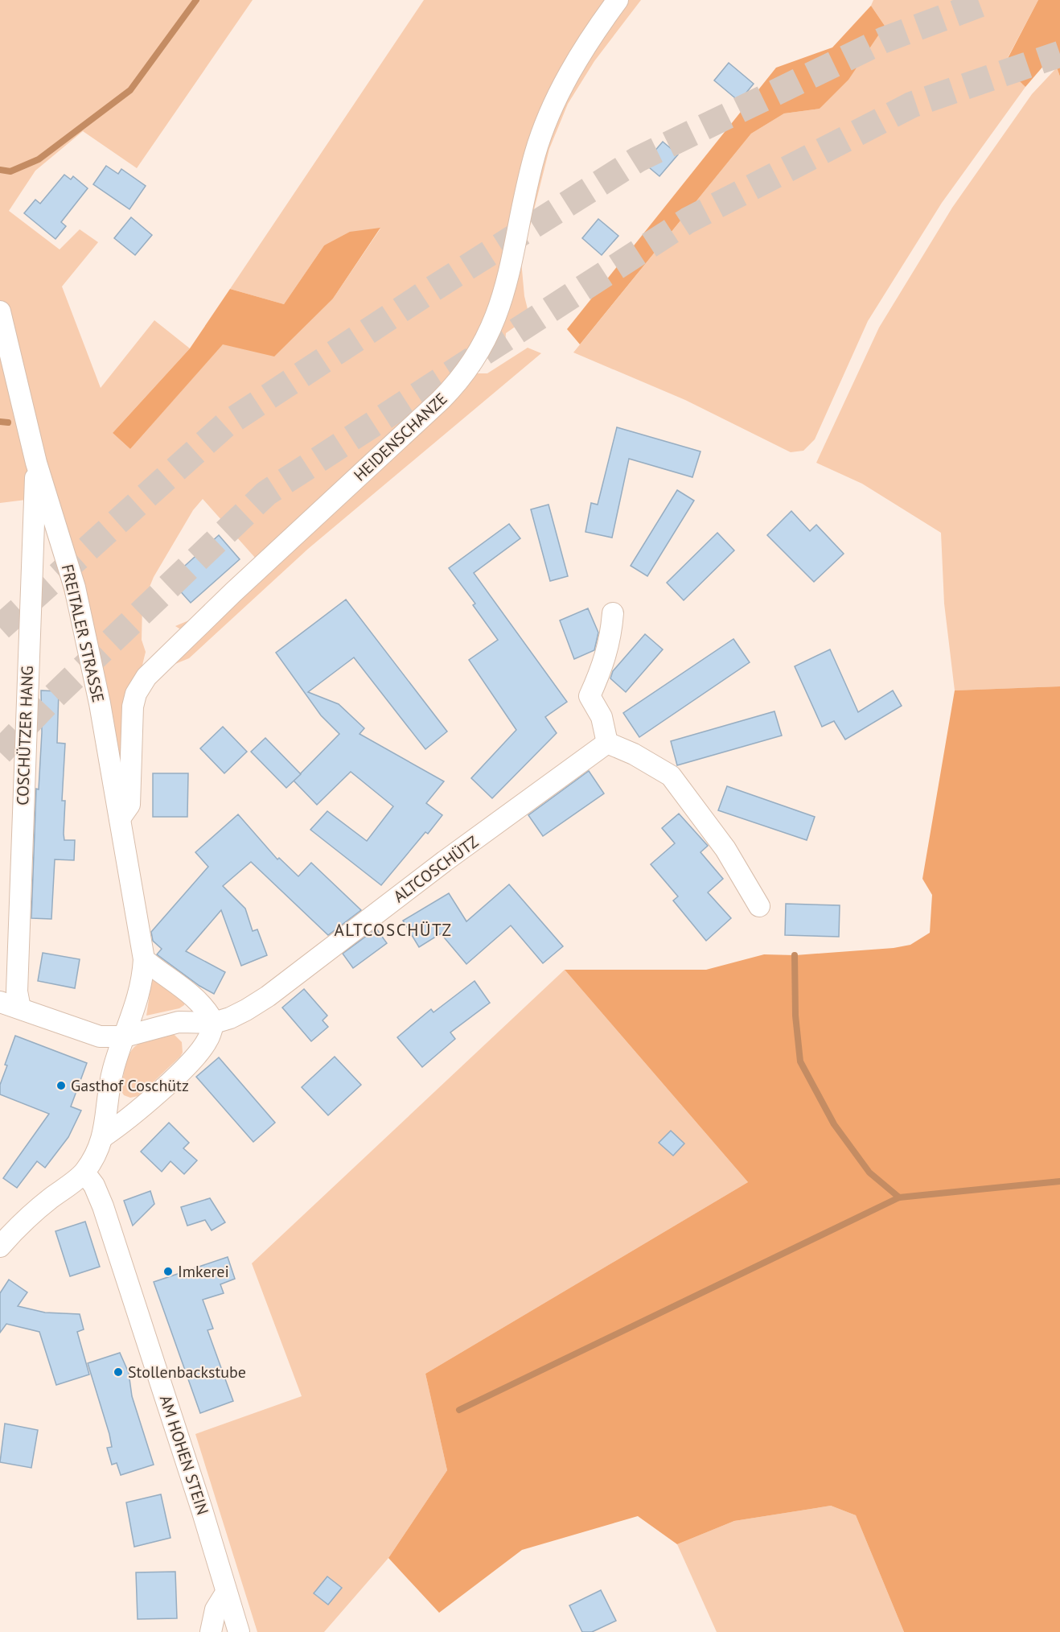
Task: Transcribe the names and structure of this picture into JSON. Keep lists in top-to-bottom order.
{
  "streets": {
    "street": [
      "HEIDENSCHANZE",
      "FREITALER STRASSE",
      "COSCHÜTZER HANG",
      "ALTCOSCHÜTZ",
      "AM HOHEN STEIN"
    ]
  },
  "crossings": [
    ["HEIDENSCHANZE", "FREITALER STRASSE"],
    ["FREITALER STRASSE", "COSCHÜTZER HANG"],
    ["COSCHÜTZER HANG", "ALTCOSCHÜTZ"]
  ],
  "districts": ["ALTCOSCHÜTZ"],
  "places": ["Gasthof Coschütz", "Imkerei", "Stollenbackstube"]
}
